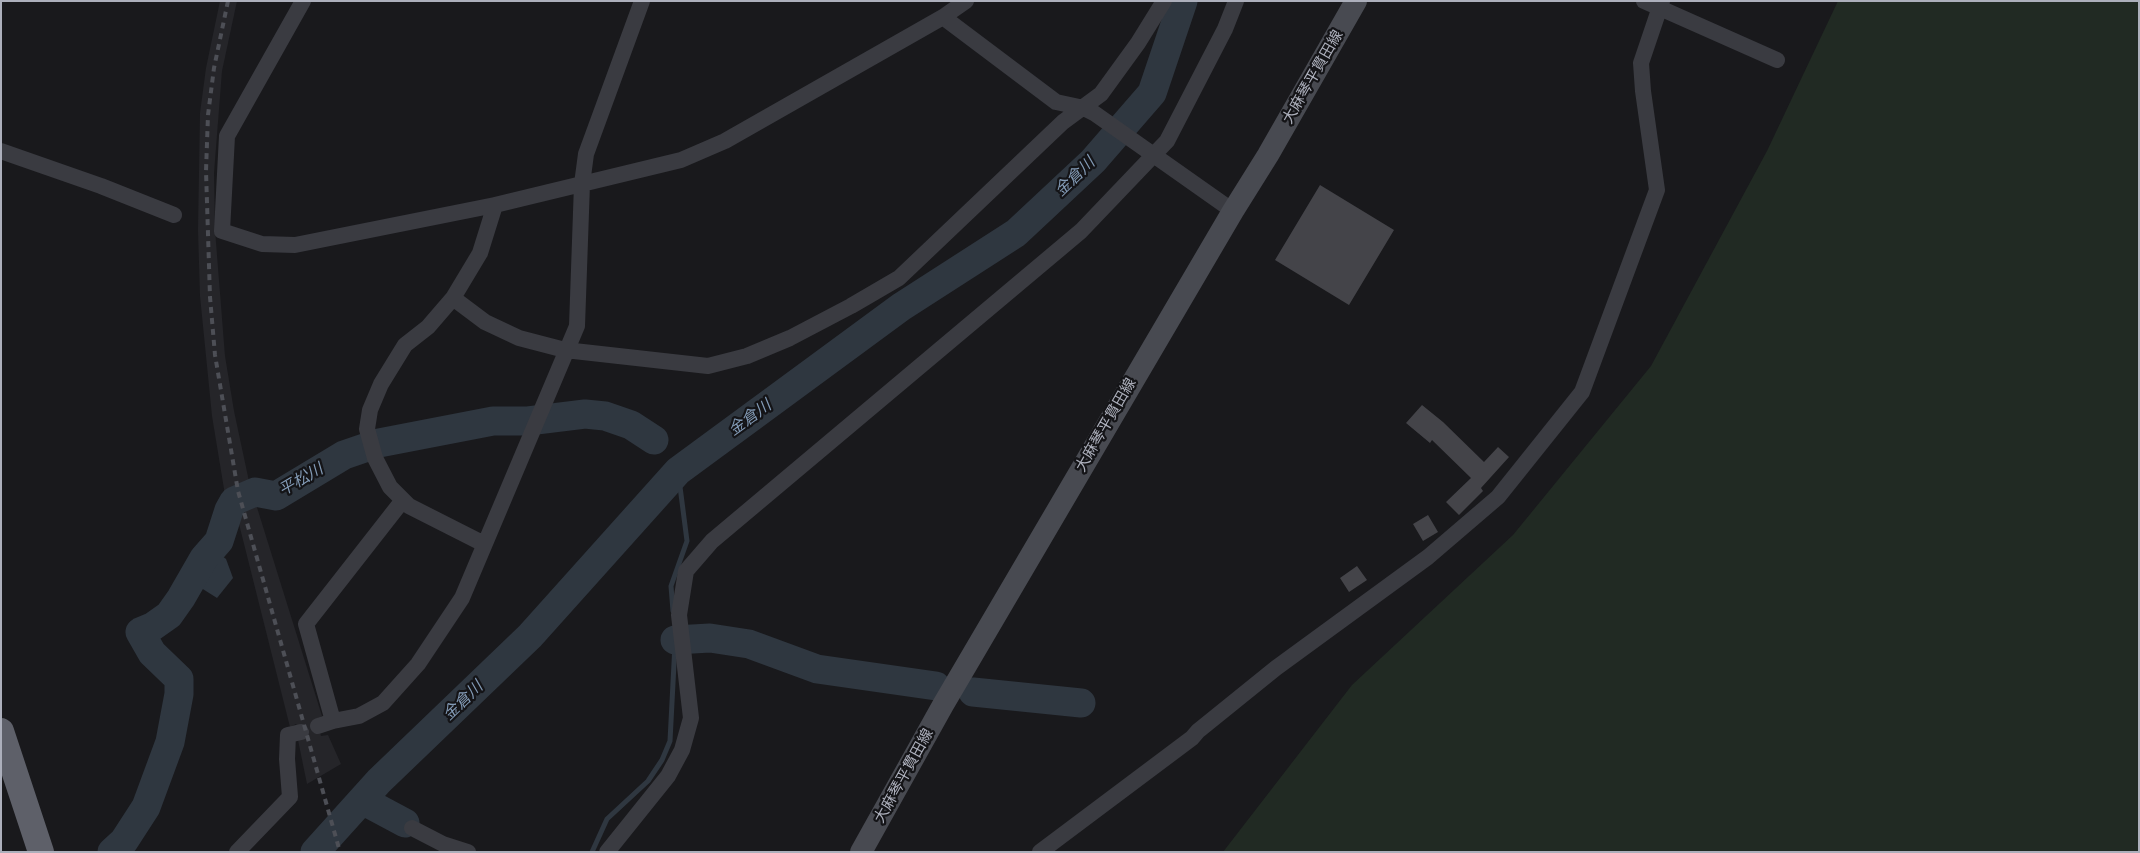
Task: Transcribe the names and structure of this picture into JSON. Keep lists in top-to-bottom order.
{
  "streets": {
    "main road": ["大麻琴平貫田線"]
  },
  "water": ["金倉川", "平松川"]
}
